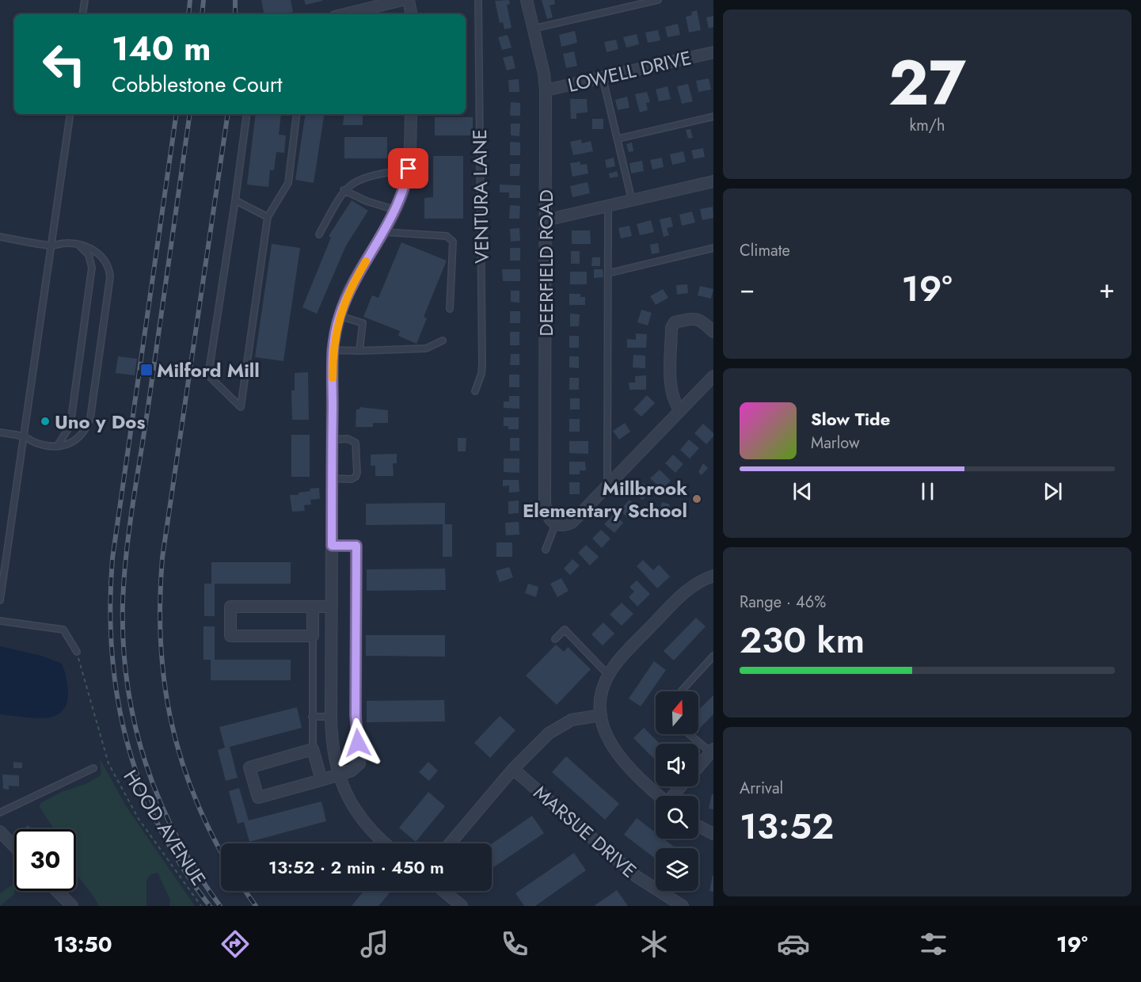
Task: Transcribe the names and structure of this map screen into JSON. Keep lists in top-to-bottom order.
{
  "streets": {
    "street": ["LOWELL DRIVE", "DEERFIELD ROAD", "MARSUE DRIVE"],
    "lane": ["VENTURA LANE"],
    "path": ["HOOD AVENUE"]
  },
  "crossings": [
    ["LOWELL DRIVE", "DEERFIELD ROAD"]
  ],
  "places": {
    "transit": ["Milford Mill"],
    "other": ["Uno y Dos", "Millbrook Elementary School"]
  },
  "north": "top",
  "page": {
    "tile": [
      ["27", "km/h"],
      "Climate",
      ["Range · 46%", "230 km"],
      ["Arrival", "13:52"]
    ],
    "turn": ["140 m", "Cobblestone Court"],
    "heat": ["−", "19°", "+"],
    "song": ["Slow Tide", "Marlow"],
    "limit": "30",
    "trip": "13:52 · 2 min · 450 m",
    "tabs": ["13:50", "19°"]
  }
}
